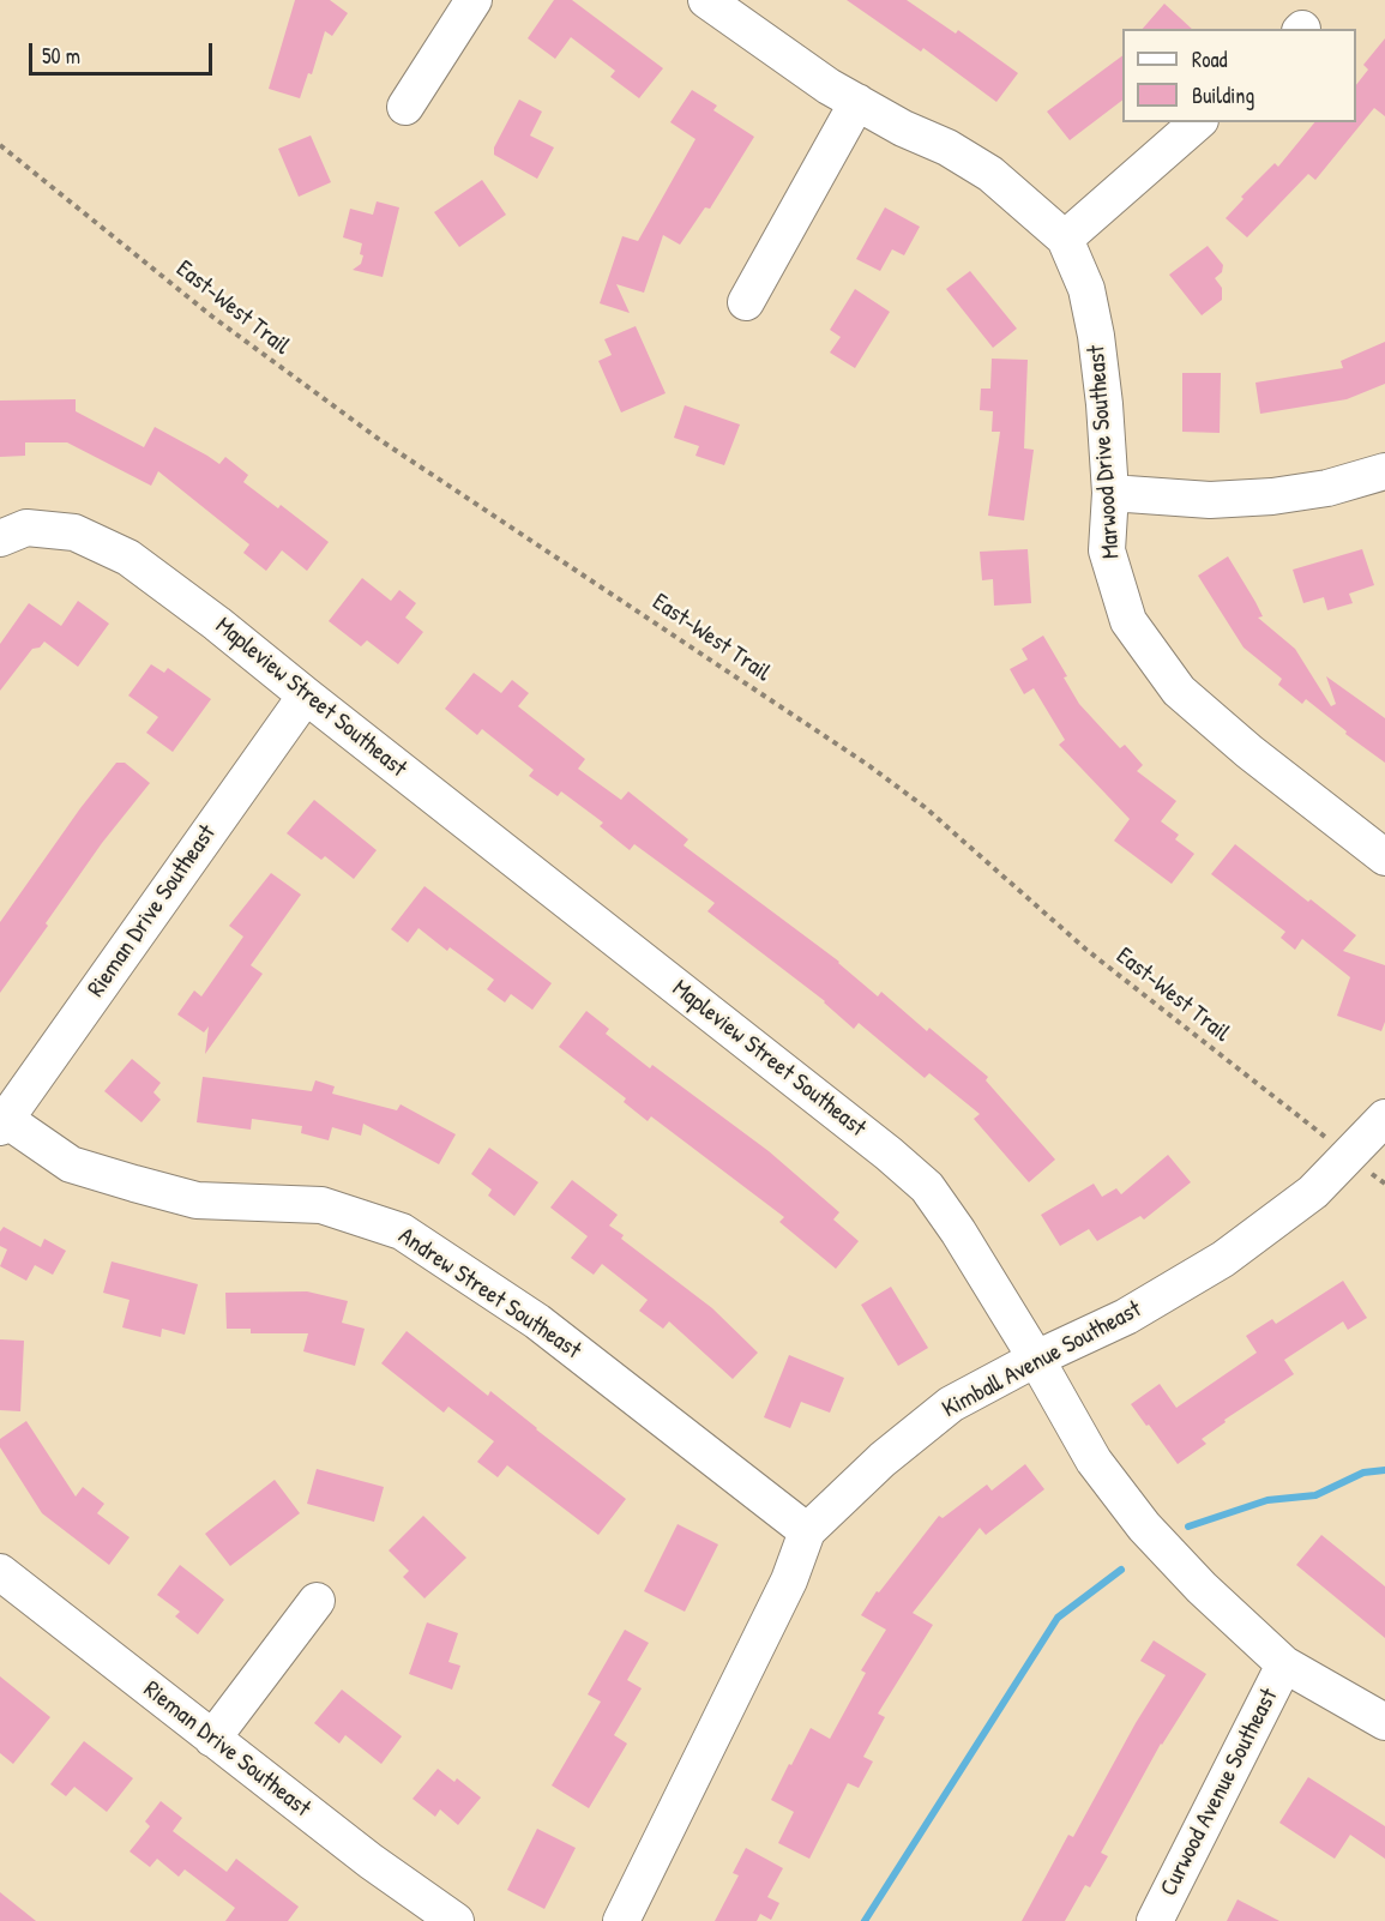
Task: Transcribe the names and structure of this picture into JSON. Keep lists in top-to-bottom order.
{
  "streets": {
    "street": [
      "Marwood Drive Southeast",
      "Mapleview Street Southeast",
      "Rieman Drive Southeast",
      "Andrew Street Southeast",
      "Kimball Avenue Southeast",
      "Curwood Avenue Southeast"
    ],
    "path": ["East-West Trail"]
  },
  "crossings": [
    ["East-West Trail", "Kimball Avenue Southeast"],
    ["Mapleview Street Southeast", "Rieman Drive Southeast"],
    ["Mapleview Street Southeast", "Kimball Avenue Southeast"],
    ["Mapleview Street Southeast", "Curwood Avenue Southeast"],
    ["Rieman Drive Southeast", "Andrew Street Southeast"],
    ["Andrew Street Southeast", "Kimball Avenue Southeast"]
  ],
  "legend": ["Road", "Building"],
  "scale_bar": "50 m"
}
